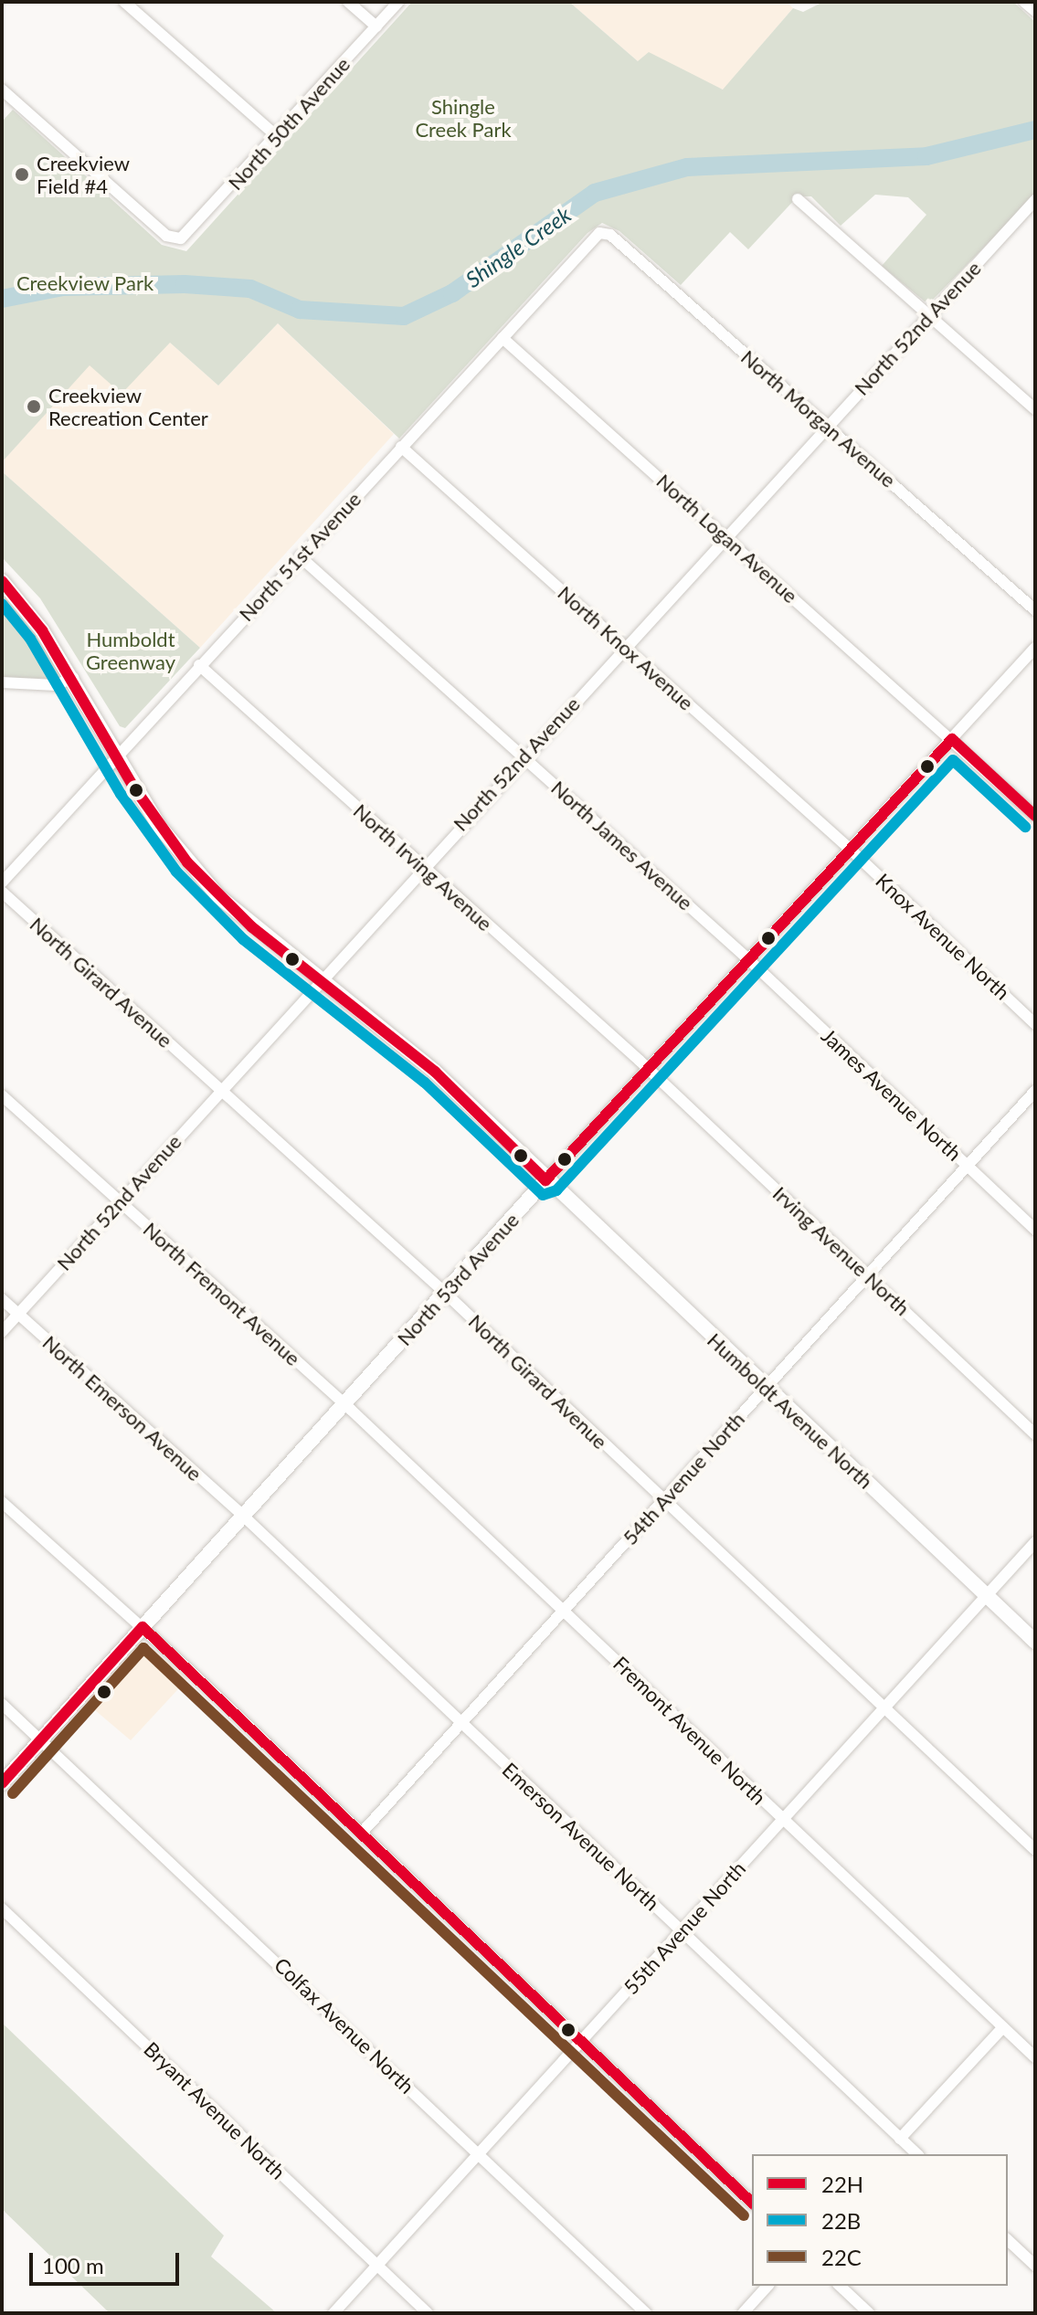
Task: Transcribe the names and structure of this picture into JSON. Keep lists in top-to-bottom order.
{
  "streets": {
    "street": [
      "North 50th Avenue",
      "North 52nd Avenue",
      "North Morgan Avenue",
      "North Logan Avenue",
      "North 51st Avenue",
      "North Knox Avenue",
      "North James Avenue",
      "North Irving Avenue",
      "Knox Avenue North",
      "North Girard Avenue",
      "James Avenue North",
      "Irving Avenue North",
      "North 53rd Avenue",
      "North Fremont Avenue",
      "North Emerson Avenue",
      "Humboldt Avenue North",
      "54th Avenue North",
      "Fremont Avenue North",
      "Emerson Avenue North",
      "55th Avenue North",
      "Colfax Avenue North",
      "Bryant Avenue North"
    ]
  },
  "crossings": [
    ["North 52nd Avenue", "North Morgan Avenue"],
    ["North 52nd Avenue", "North Logan Avenue"],
    ["North 52nd Avenue", "North Knox Avenue"],
    ["North 52nd Avenue", "North James Avenue"],
    ["North 52nd Avenue", "North Irving Avenue"],
    ["North 52nd Avenue", "North Girard Avenue"],
    ["North 52nd Avenue", "North Fremont Avenue"],
    ["North 52nd Avenue", "North Emerson Avenue"],
    ["North 52nd Avenue", "Humboldt Avenue North"],
    ["North Morgan Avenue", "North 51st Avenue"],
    ["North Logan Avenue", "North 51st Avenue"],
    ["North Logan Avenue", "North 53rd Avenue"],
    ["North 51st Avenue", "North Knox Avenue"],
    ["North 51st Avenue", "North James Avenue"],
    ["North 51st Avenue", "North Irving Avenue"],
    ["North 51st Avenue", "Humboldt Avenue North"],
    ["North Knox Avenue", "Knox Avenue North"],
    ["North Knox Avenue", "North 53rd Avenue"],
    ["North James Avenue", "James Avenue North"],
    ["North James Avenue", "North 53rd Avenue"],
    ["North Irving Avenue", "Irving Avenue North"],
    ["North Irving Avenue", "North 53rd Avenue"],
    ["Knox Avenue North", "North 53rd Avenue"],
    ["North Girard Avenue", "North 53rd Avenue"],
    ["North Girard Avenue", "54th Avenue North"],
    ["North Girard Avenue", "55th Avenue North"],
    ["James Avenue North", "North 53rd Avenue"],
    ["James Avenue North", "54th Avenue North"],
    ["Irving Avenue North", "North 53rd Avenue"],
    ["Irving Avenue North", "54th Avenue North"],
    ["North 53rd Avenue", "North Fremont Avenue"],
    ["North 53rd Avenue", "North Emerson Avenue"],
    ["North 53rd Avenue", "Humboldt Avenue North"],
    ["North 53rd Avenue", "Fremont Avenue North"],
    ["North 53rd Avenue", "Emerson Avenue North"],
    ["North 53rd Avenue", "Colfax Avenue North"],
    ["North Fremont Avenue", "Fremont Avenue North"],
    ["North Emerson Avenue", "Emerson Avenue North"],
    ["Humboldt Avenue North", "54th Avenue North"],
    ["Humboldt Avenue North", "55th Avenue North"],
    ["54th Avenue North", "Fremont Avenue North"],
    ["54th Avenue North", "Emerson Avenue North"],
    ["Fremont Avenue North", "55th Avenue North"],
    ["Emerson Avenue North", "55th Avenue North"],
    ["55th Avenue North", "Colfax Avenue North"],
    ["55th Avenue North", "Bryant Avenue North"]
  ],
  "water": ["Shingle Creek"],
  "parks": ["Shingle Creek Park", "Creekview Park", "Humboldt Greenway"],
  "places": ["Creekview Field #4", "Creekview Recreation Center"],
  "lines": ["transit line 22H", "transit line 22B", "transit line 22C"],
  "legend": ["22H", "22B", "22C"],
  "scale_bar": "100 m"
}
